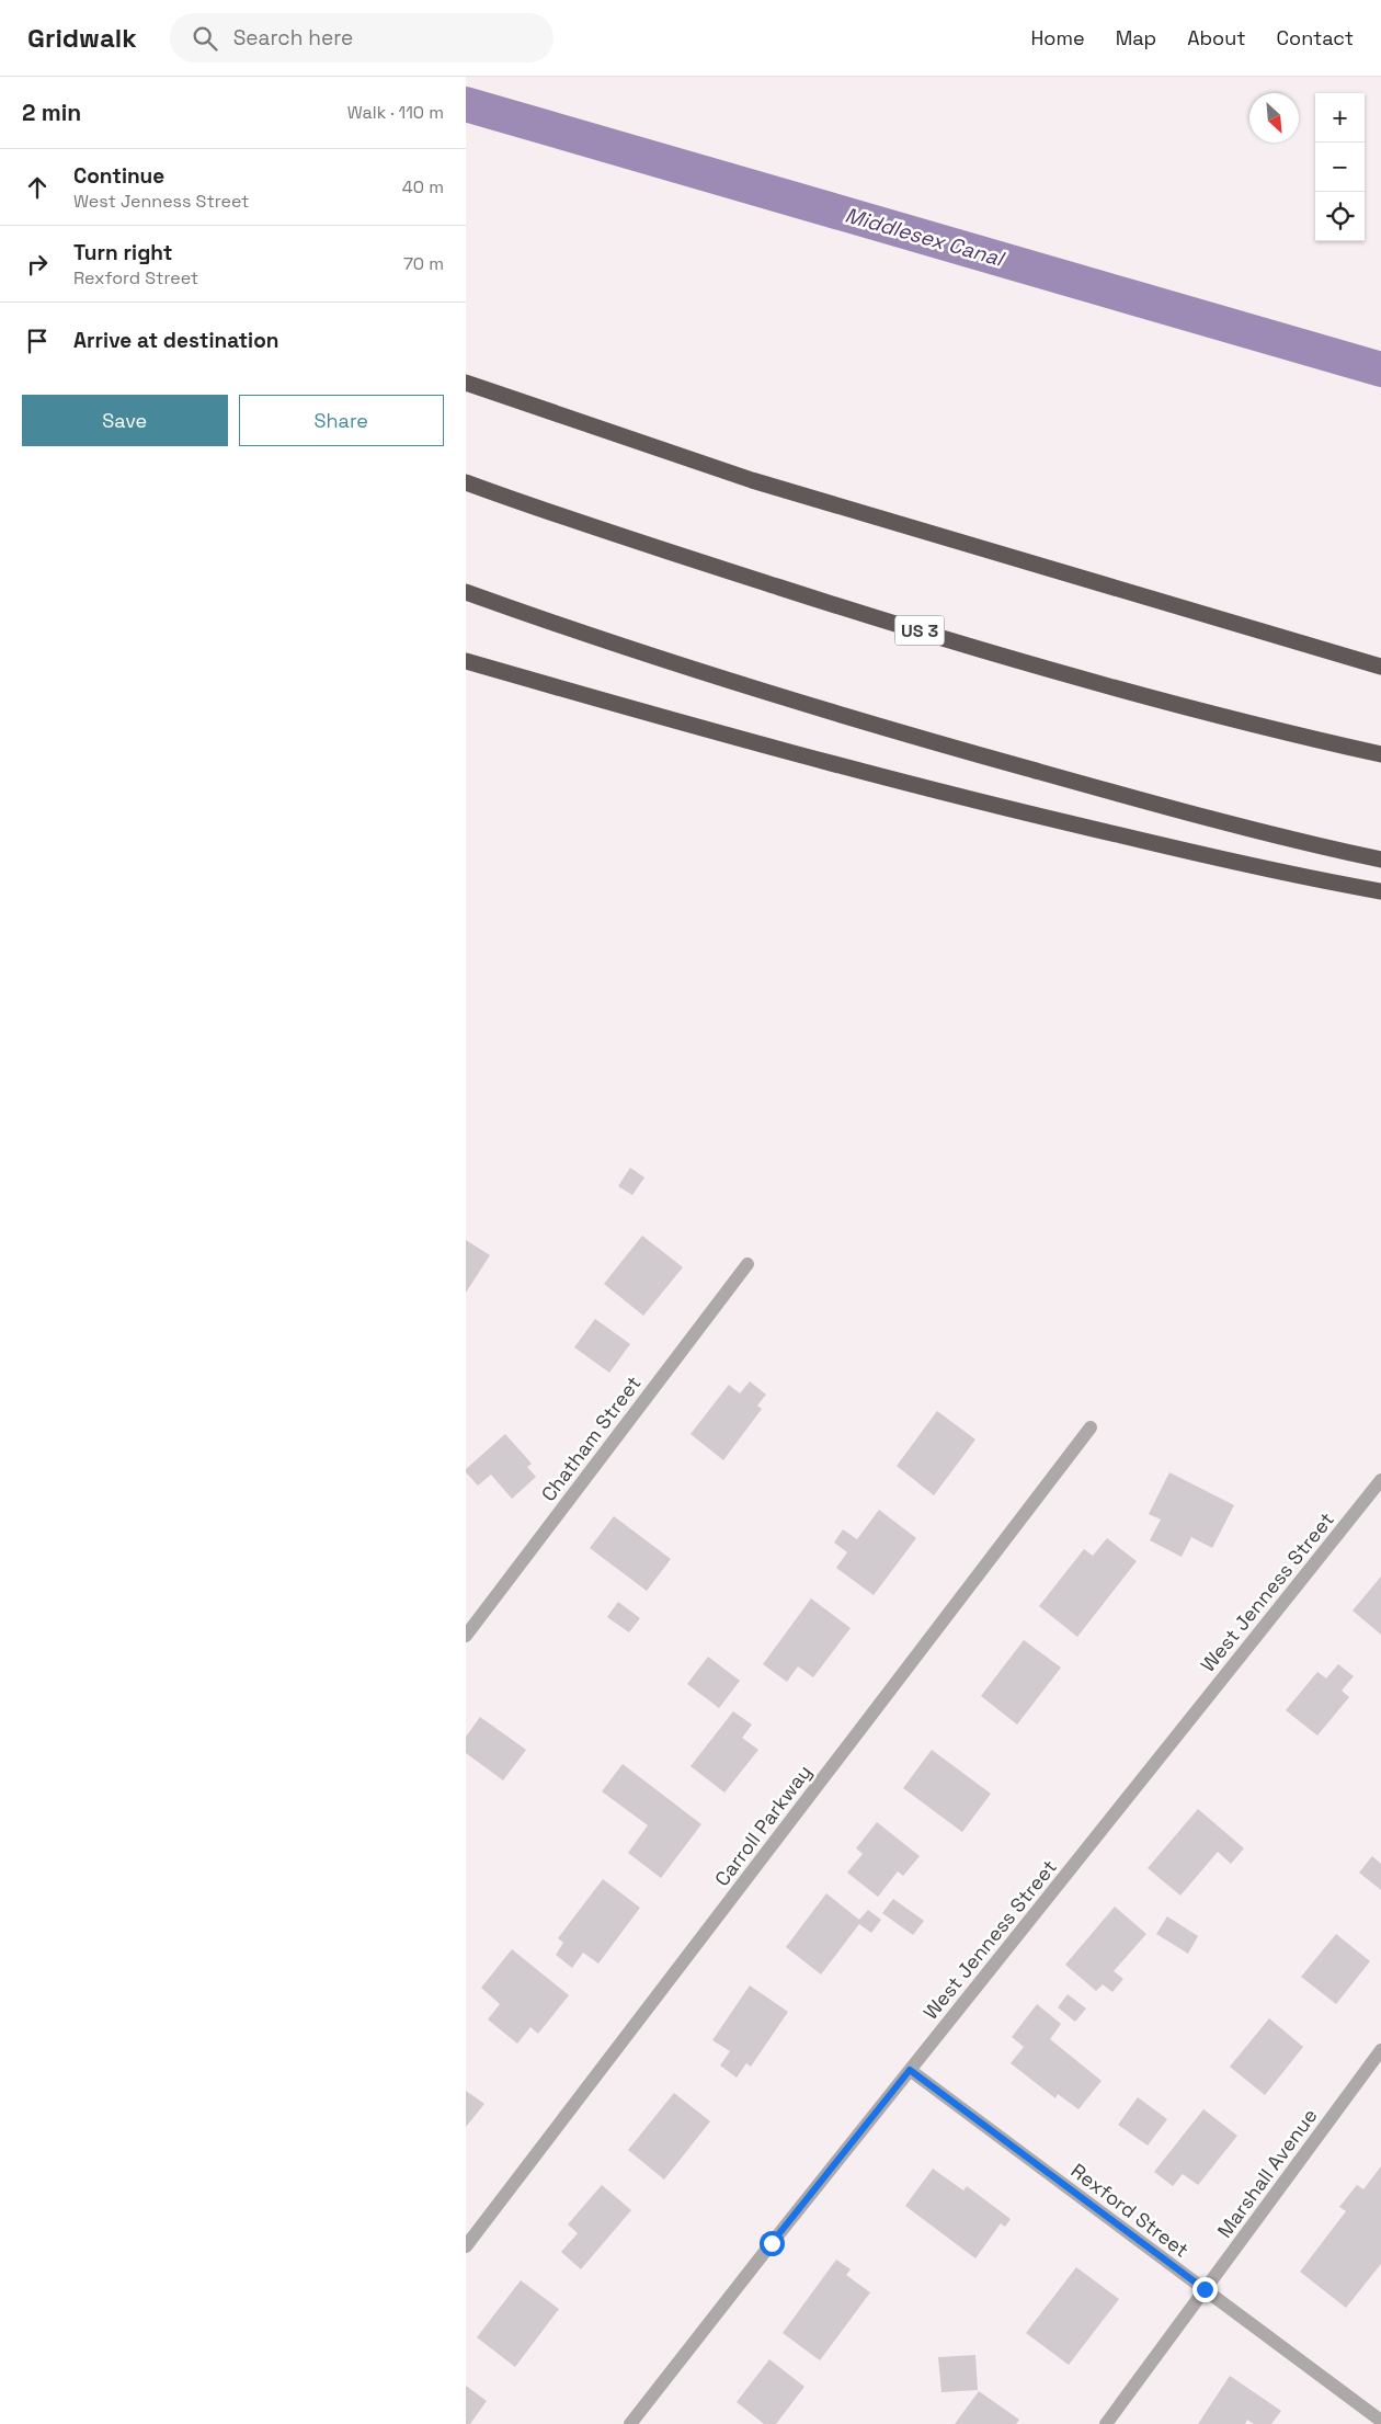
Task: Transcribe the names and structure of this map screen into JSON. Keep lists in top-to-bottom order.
{
  "streets": {
    "highway": ["US 3"],
    "street": [
      "Chatham Street",
      "West Jenness Street",
      "Carroll Parkway",
      "Marshall Avenue",
      "Rexford Street"
    ]
  },
  "crossings": [
    ["West Jenness Street", "Rexford Street"],
    ["Marshall Avenue", "Rexford Street"]
  ],
  "water": ["Middlesex Canal"],
  "north": "bottom right",
  "page": {
    "header": "Gridwalk",
    "search": "Search here",
    "nav": [
      "Home",
      "Map",
      "About",
      "Contact"
    ],
    "heading": ["2 min", "Walk · 110 m"],
    "map_buttons": ["+", "−"],
    "list": [
      ["Continue", "West Jenness Street", "40 m"],
      ["Turn right", "Rexford Street", "70 m"],
      "Arrive at destination"
    ],
    "buttons": ["Save", "Share"]
  }
}
